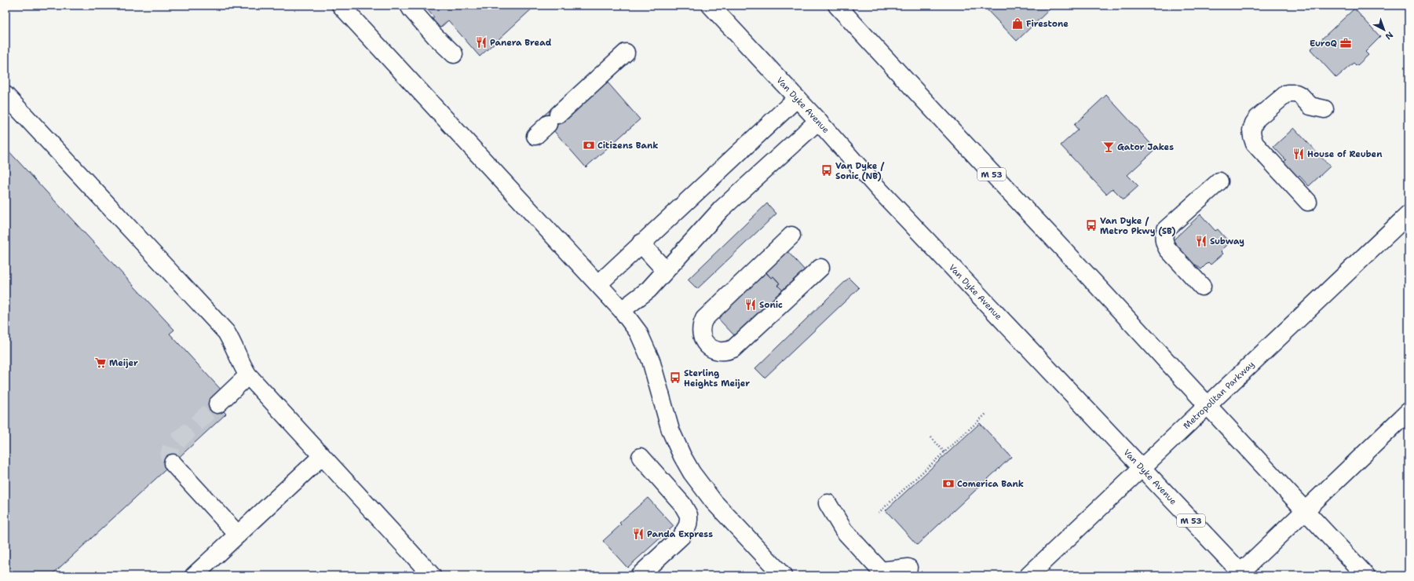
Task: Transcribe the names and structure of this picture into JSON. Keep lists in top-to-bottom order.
{
  "streets": {
    "main road": ["Van Dyke Avenue", "M 53", "Metropolitan Parkway"]
  },
  "crossings": [
    ["Van Dyke Avenue", "Metropolitan Parkway"],
    ["M 53", "Metropolitan Parkway"]
  ],
  "places": {
    "shop": ["Firestone"],
    "restaurant": [
      "Panera Bread",
      "House of Reuben",
      "Subway",
      "Sonic",
      "Panda Express"
    ],
    "office": ["EuroQ"],
    "bank": ["Citizens Bank", "Comerica Bank"],
    "bar": ["Gator Jakes"],
    "bus stop": ["Van Dyke / Sonic (NB)", "Van Dyke / Metro Pkwy (SB)", "Sterling Heights Meijer"],
    "supermarket": ["Meijer"]
  },
  "north": "bottom right"
}
